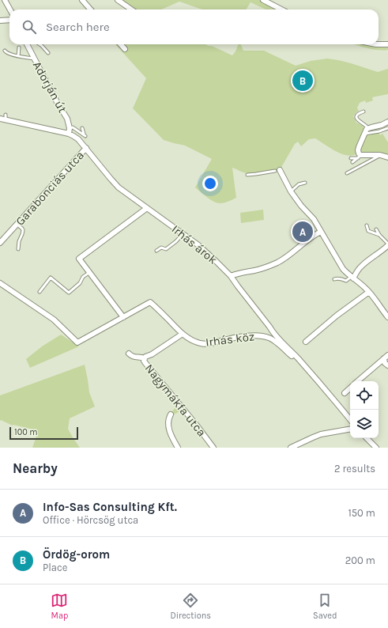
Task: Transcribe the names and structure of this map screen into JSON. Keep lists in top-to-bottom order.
{
  "streets": {
    "street": [
      "Adorján út",
      "Garabonciás utca",
      "Irhás árok",
      "Irhás köz",
      "Nagymákfa utca"
    ]
  },
  "crossings": [
    ["Adorján út", "Irhás árok"],
    ["Garabonciás utca", "Irhás árok"],
    ["Irhás árok", "Irhás köz"],
    ["Irhás köz", "Nagymákfa utca"]
  ],
  "scale_bar": "100 m",
  "page": {
    "search": "Search here",
    "pins": ["B", "A"],
    "scale": "100 m",
    "heading": ["Nearby", "2 results"],
    "list": [
      {
        "mark": "A",
        "name": "Info-Sas Consulting Kft.",
        "note": "Office · Hörcsög utca",
        "value": "150 m"
      },
      {
        "mark": "B",
        "name": "Ördög-orom",
        "note": "Place",
        "value": "200 m"
      }
    ],
    "nav": ["Map", "Directions", "Saved"]
  }
}
